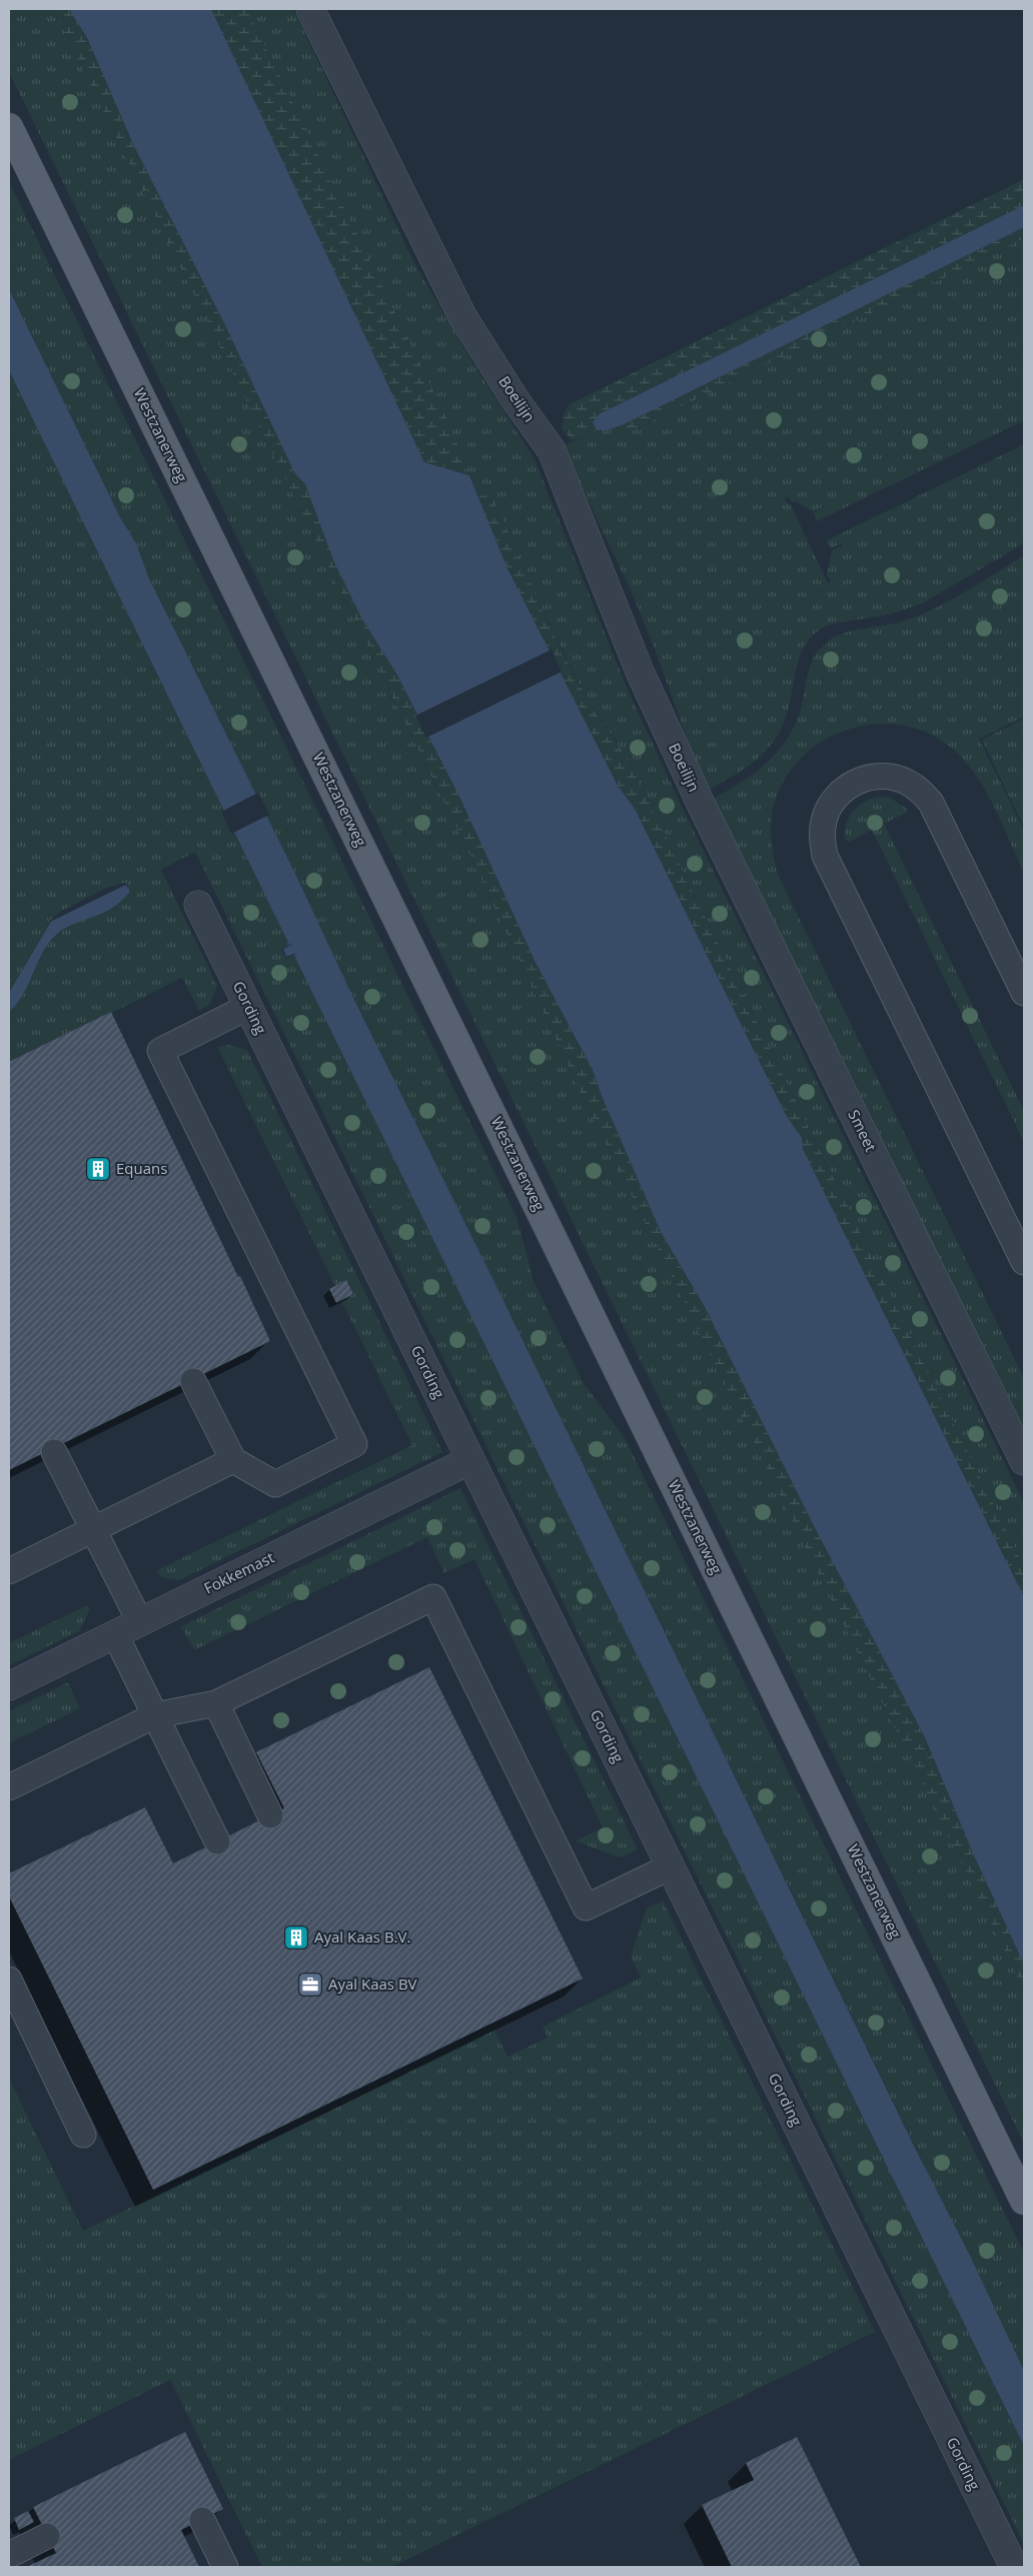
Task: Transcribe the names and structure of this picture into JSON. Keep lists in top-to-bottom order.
{
  "streets": {
    "main road": ["Westzanerweg"],
    "street": [
      "Boeilijn",
      "Gording",
      "Smeet",
      "Fokkemast"
    ]
  },
  "crossings": [
    ["Boeilijn", "Smeet"],
    ["Gording", "Fokkemast"]
  ],
  "places": {
    "building": ["Equans", "Ayal Kaas B.V."],
    "office": ["Ayal Kaas BV"]
  }
}
